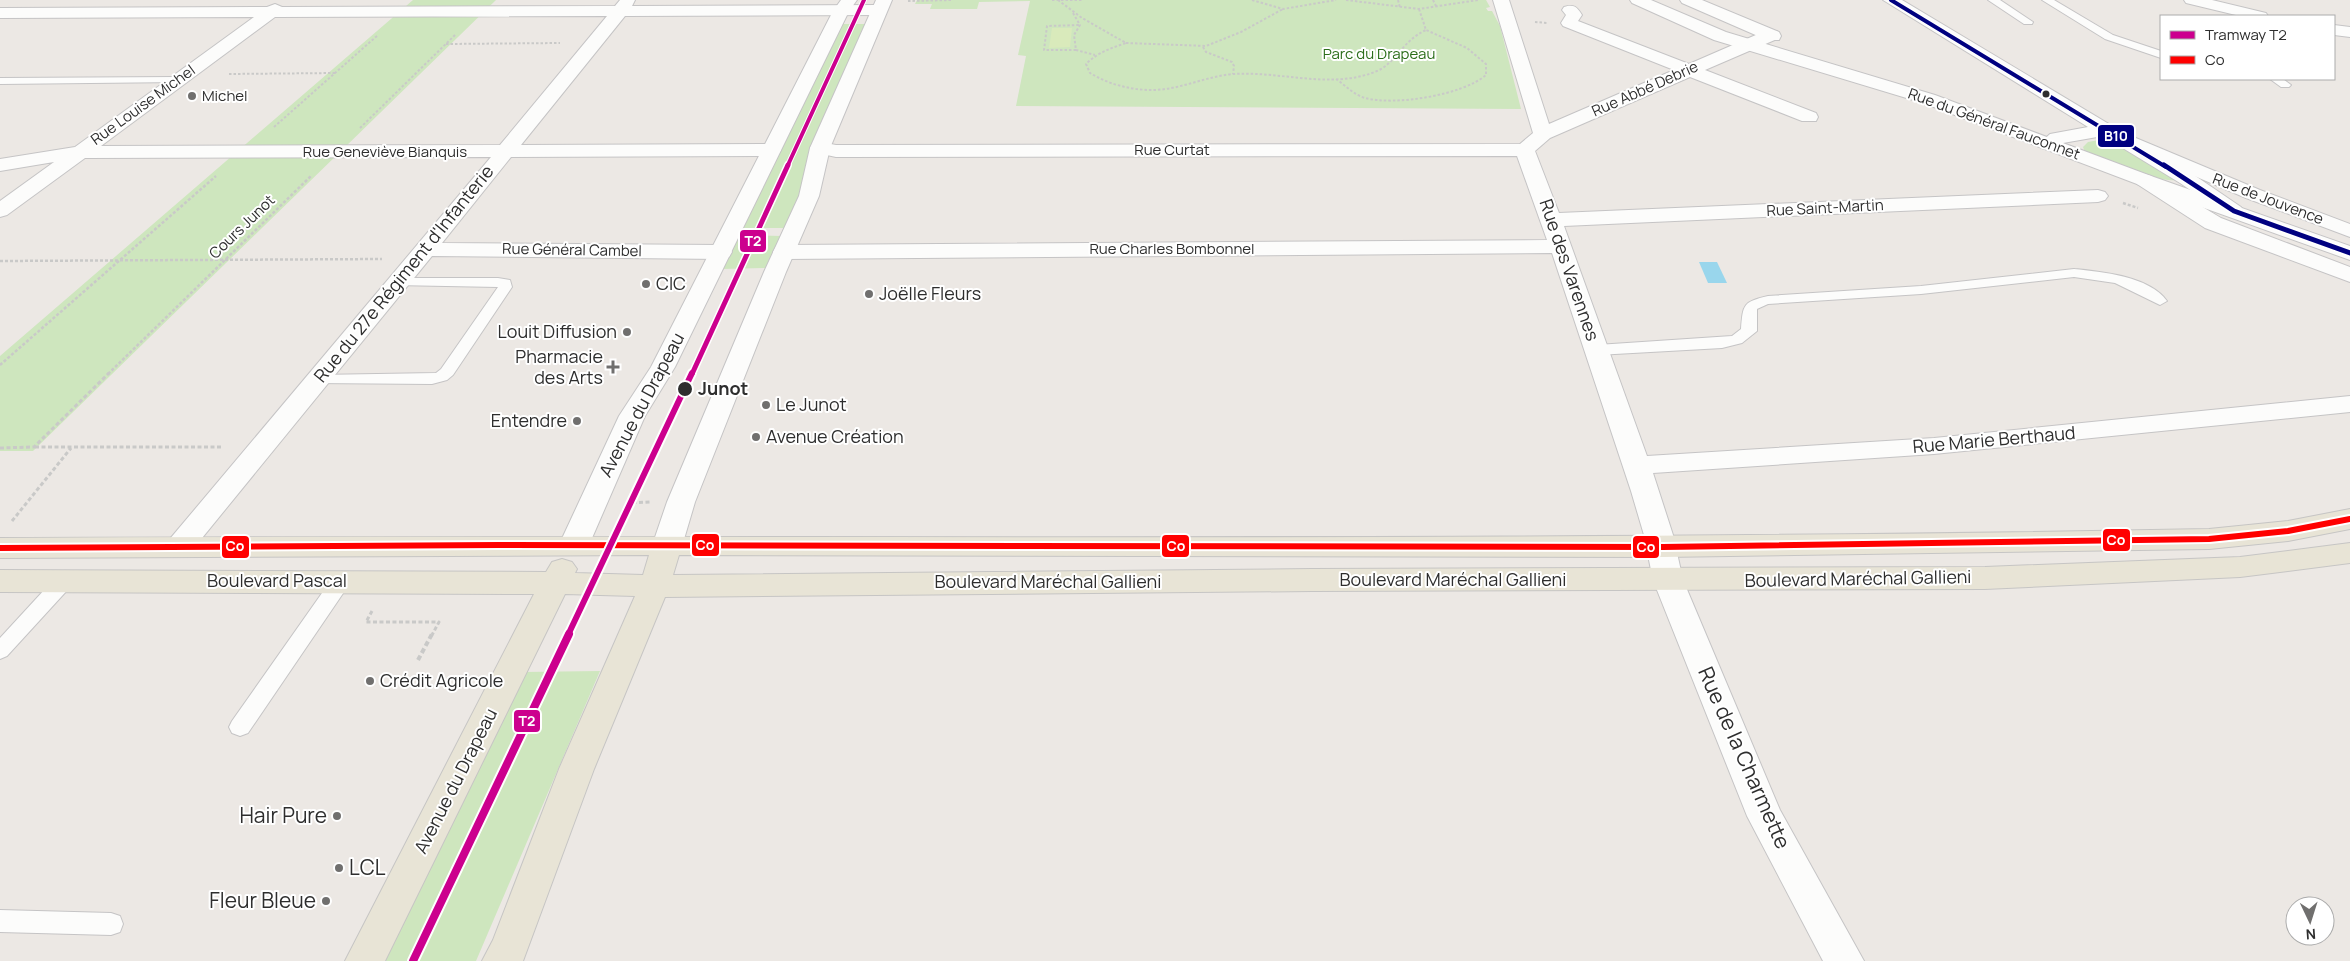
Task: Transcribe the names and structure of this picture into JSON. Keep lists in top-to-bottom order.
{
  "streets": {
    "main road": ["Avenue du Drapeau", "Boulevard Maréchal Gallieni", "Boulevard Pascal"],
    "street": [
      "Rue Abbé Debrie",
      "Rue Louise Michel",
      "Rue du Général Fauconnet",
      "Rue Curtat",
      "Rue Geneviève Bianquis",
      "Rue de Jouvence",
      "Rue Saint-Martin",
      "Rue Charles Bombonnel",
      "Rue Général Cambel",
      "Rue des Varennes",
      "Rue du 27e Régiment d'Infanterie",
      "Rue Marie Berthaud",
      "Rue de la Charmette"
    ],
    "path": ["Cours Junot"]
  },
  "crossings": [
    ["Rue Abbé Debrie", "Rue du Général Fauconnet"],
    ["Rue Louise Michel", "Rue Geneviève Bianquis"],
    ["Rue du Général Fauconnet", "Rue de Jouvence"],
    ["Rue Curtat", "Rue des Varennes"],
    ["Rue Geneviève Bianquis", "Cours Junot"],
    ["Rue Geneviève Bianquis", "Rue du 27e Régiment d'Infanterie"],
    ["Rue Geneviève Bianquis", "Avenue du Drapeau"],
    ["Rue Saint-Martin", "Rue des Varennes"],
    ["Rue Charles Bombonnel", "Rue des Varennes"],
    ["Rue Général Cambel", "Rue du 27e Régiment d'Infanterie"],
    ["Rue Général Cambel", "Avenue du Drapeau"],
    ["Rue des Varennes", "Rue Marie Berthaud"],
    ["Rue des Varennes", "Boulevard Maréchal Gallieni"],
    ["Rue des Varennes", "Rue de la Charmette"],
    ["Rue du 27e Régiment d'Infanterie", "Boulevard Pascal"],
    ["Avenue du Drapeau", "Boulevard Maréchal Gallieni"],
    ["Avenue du Drapeau", "Boulevard Pascal"],
    ["Boulevard Maréchal Gallieni", "Boulevard Pascal"],
    ["Boulevard Maréchal Gallieni", "Rue de la Charmette"]
  ],
  "parks": ["Parc du Drapeau"],
  "places": {
    "other": [
      "Michel",
      "CIC",
      "Joëlle Fleurs",
      "Louit Diffusion",
      "Junot",
      "Le Junot",
      "Entendre",
      "Avenue Création",
      "Crédit Agricole",
      "Hair Pure",
      "LCL",
      "Fleur Bleue"
    ],
    "health": ["Pharmacie des Arts"]
  },
  "lines": ["tram line T2", "transit line B10", "transit line Co"],
  "legend": ["Tramway T2", "Co"],
  "north": "bottom"
}
